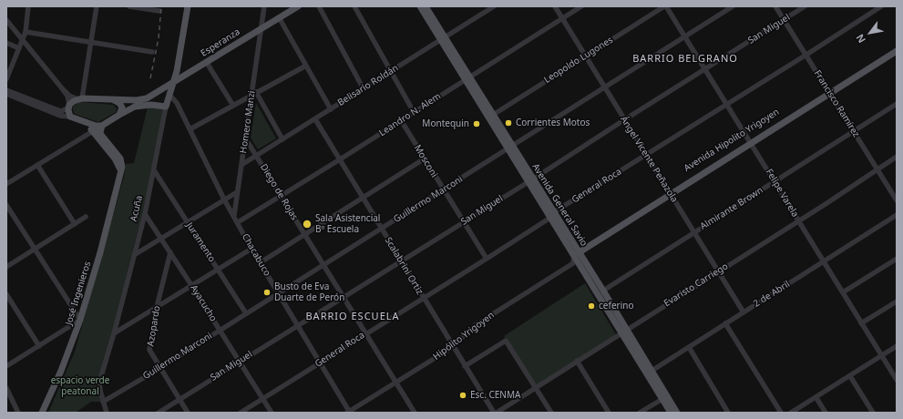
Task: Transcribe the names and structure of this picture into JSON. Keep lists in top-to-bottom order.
{
  "streets": {
    "main road": [
      "Esperanza",
      "Avenida Hipolito Yrigoyen",
      "Avenida General Savio",
      "Acuña",
      "José Ingenieros"
    ],
    "street": [
      "San Miguel",
      "Leopoldo Lugones",
      "Belisario Roldán",
      "Francisco Ramírez",
      "Leandro N. Alem",
      "Homero Manzi",
      "Ángel Vicente Peñazola",
      "Mosconi",
      "General Roca",
      "Diego de Rojas",
      "Felipe Varela",
      "Guillermo Marconi",
      "Almirante Brown",
      "Juramento",
      "Chacabuco",
      "Scalabrini Ortiz",
      "Evaristo Carriego",
      "2 de Abril",
      "Ayacucho",
      "Azopardo",
      "Hipólito Yrigoyen"
    ]
  },
  "crossings": [
    ["San Miguel", "Francisco Ramírez"],
    ["San Miguel", "Ángel Vicente Peñazola"],
    ["San Miguel", "Mosconi"],
    ["San Miguel", "Diego de Rojas"],
    ["San Miguel", "Felipe Varela"],
    ["San Miguel", "Avenida General Savio"],
    ["San Miguel", "Chacabuco"],
    ["San Miguel", "Scalabrini Ortiz"],
    ["San Miguel", "Ayacucho"],
    ["San Miguel", "Azopardo"],
    ["Esperanza", "Homero Manzi"],
    ["Esperanza", "Acuña"],
    ["Leopoldo Lugones", "Ángel Vicente Peñazola"],
    ["Leopoldo Lugones", "Felipe Varela"],
    ["Leopoldo Lugones", "Avenida General Savio"],
    ["Belisario Roldán", "Homero Manzi"],
    ["Belisario Roldán", "Diego de Rojas"],
    ["Belisario Roldán", "Avenida General Savio"],
    ["Belisario Roldán", "Scalabrini Ortiz"],
    ["Francisco Ramírez", "Avenida Hipolito Yrigoyen"],
    ["Francisco Ramírez", "General Roca"],
    ["Francisco Ramírez", "Almirante Brown"],
    ["Francisco Ramírez", "Evaristo Carriego"],
    ["Leandro N. Alem", "Ángel Vicente Peñazola"],
    ["Leandro N. Alem", "Mosconi"],
    ["Leandro N. Alem", "Diego de Rojas"],
    ["Leandro N. Alem", "Avenida General Savio"],
    ["Leandro N. Alem", "Chacabuco"],
    ["Leandro N. Alem", "Scalabrini Ortiz"],
    ["Homero Manzi", "Diego de Rojas"],
    ["Homero Manzi", "Chacabuco"],
    ["Avenida Hipolito Yrigoyen", "Ángel Vicente Peñazola"],
    ["Avenida Hipolito Yrigoyen", "Felipe Varela"],
    ["Avenida Hipolito Yrigoyen", "Avenida General Savio"],
    ["Avenida Hipolito Yrigoyen", "Hipólito Yrigoyen"],
    ["Ángel Vicente Peñazola", "General Roca"],
    ["Ángel Vicente Peñazola", "Guillermo Marconi"],
    ["Ángel Vicente Peñazola", "Almirante Brown"],
    ["Ángel Vicente Peñazola", "Evaristo Carriego"],
    ["Ángel Vicente Peñazola", "2 de Abril"],
    ["Mosconi", "General Roca"],
    ["Mosconi", "Guillermo Marconi"],
    ["General Roca", "Diego de Rojas"],
    ["General Roca", "Felipe Varela"],
    ["General Roca", "Avenida General Savio"],
    ["General Roca", "Chacabuco"],
    ["General Roca", "Scalabrini Ortiz"],
    ["General Roca", "Ayacucho"],
    ["Diego de Rojas", "Guillermo Marconi"],
    ["Diego de Rojas", "Hipólito Yrigoyen"],
    ["Felipe Varela", "Guillermo Marconi"],
    ["Felipe Varela", "Almirante Brown"],
    ["Felipe Varela", "Evaristo Carriego"],
    ["Felipe Varela", "2 de Abril"],
    ["Guillermo Marconi", "Avenida General Savio"],
    ["Guillermo Marconi", "Acuña"],
    ["Guillermo Marconi", "Juramento"],
    ["Guillermo Marconi", "Chacabuco"],
    ["Guillermo Marconi", "Scalabrini Ortiz"],
    ["Guillermo Marconi", "Ayacucho"],
    ["Guillermo Marconi", "Azopardo"],
    ["Avenida General Savio", "Almirante Brown"],
    ["Avenida General Savio", "Evaristo Carriego"],
    ["Avenida General Savio", "2 de Abril"],
    ["Avenida General Savio", "Hipólito Yrigoyen"],
    ["Acuña", "Juramento"],
    ["Acuña", "Chacabuco"],
    ["Acuña", "Ayacucho"],
    ["Chacabuco", "Hipólito Yrigoyen"],
    ["Scalabrini Ortiz", "Evaristo Carriego"],
    ["Scalabrini Ortiz", "Hipólito Yrigoyen"],
    ["Ayacucho", "Azopardo"]
  ],
  "districts": ["BARRIO BELGRANO", "BARRIO ESCUELA"],
  "parks": ["espacio verde peatonal"],
  "places": [
    "Corrientes Motos",
    "Montequin",
    "Sala Asistencial Bº Escuela",
    "Busto de Eva Duarte de Perón",
    "ceferino",
    "Esc. CENMA"
  ],
  "north": "bottom left"
}
